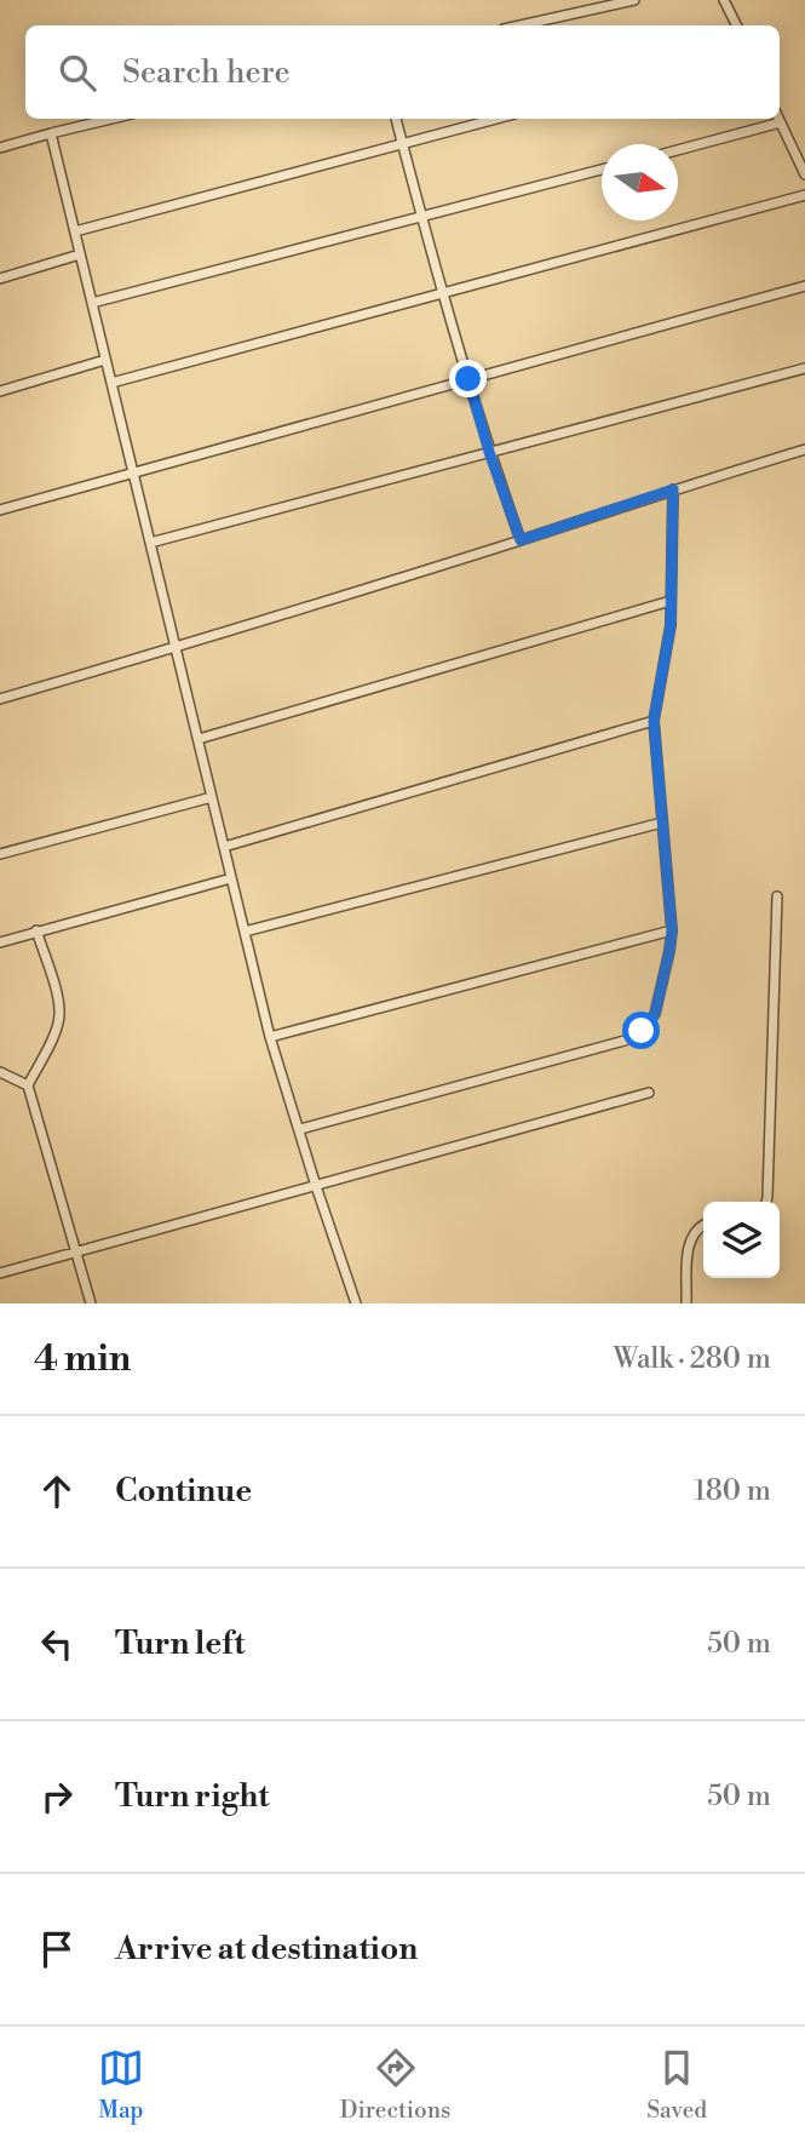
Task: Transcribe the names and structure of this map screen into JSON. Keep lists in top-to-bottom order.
{
  "north": "right",
  "page": {
    "search": "Search here",
    "heading": ["4 min", "Walk · 280 m"],
    "list": [
      ["Continue", "180 m"],
      ["Turn left", "50 m"],
      ["Turn right", "50 m"],
      "Arrive at destination"
    ],
    "nav": ["Map", "Directions", "Saved"]
  }
}
